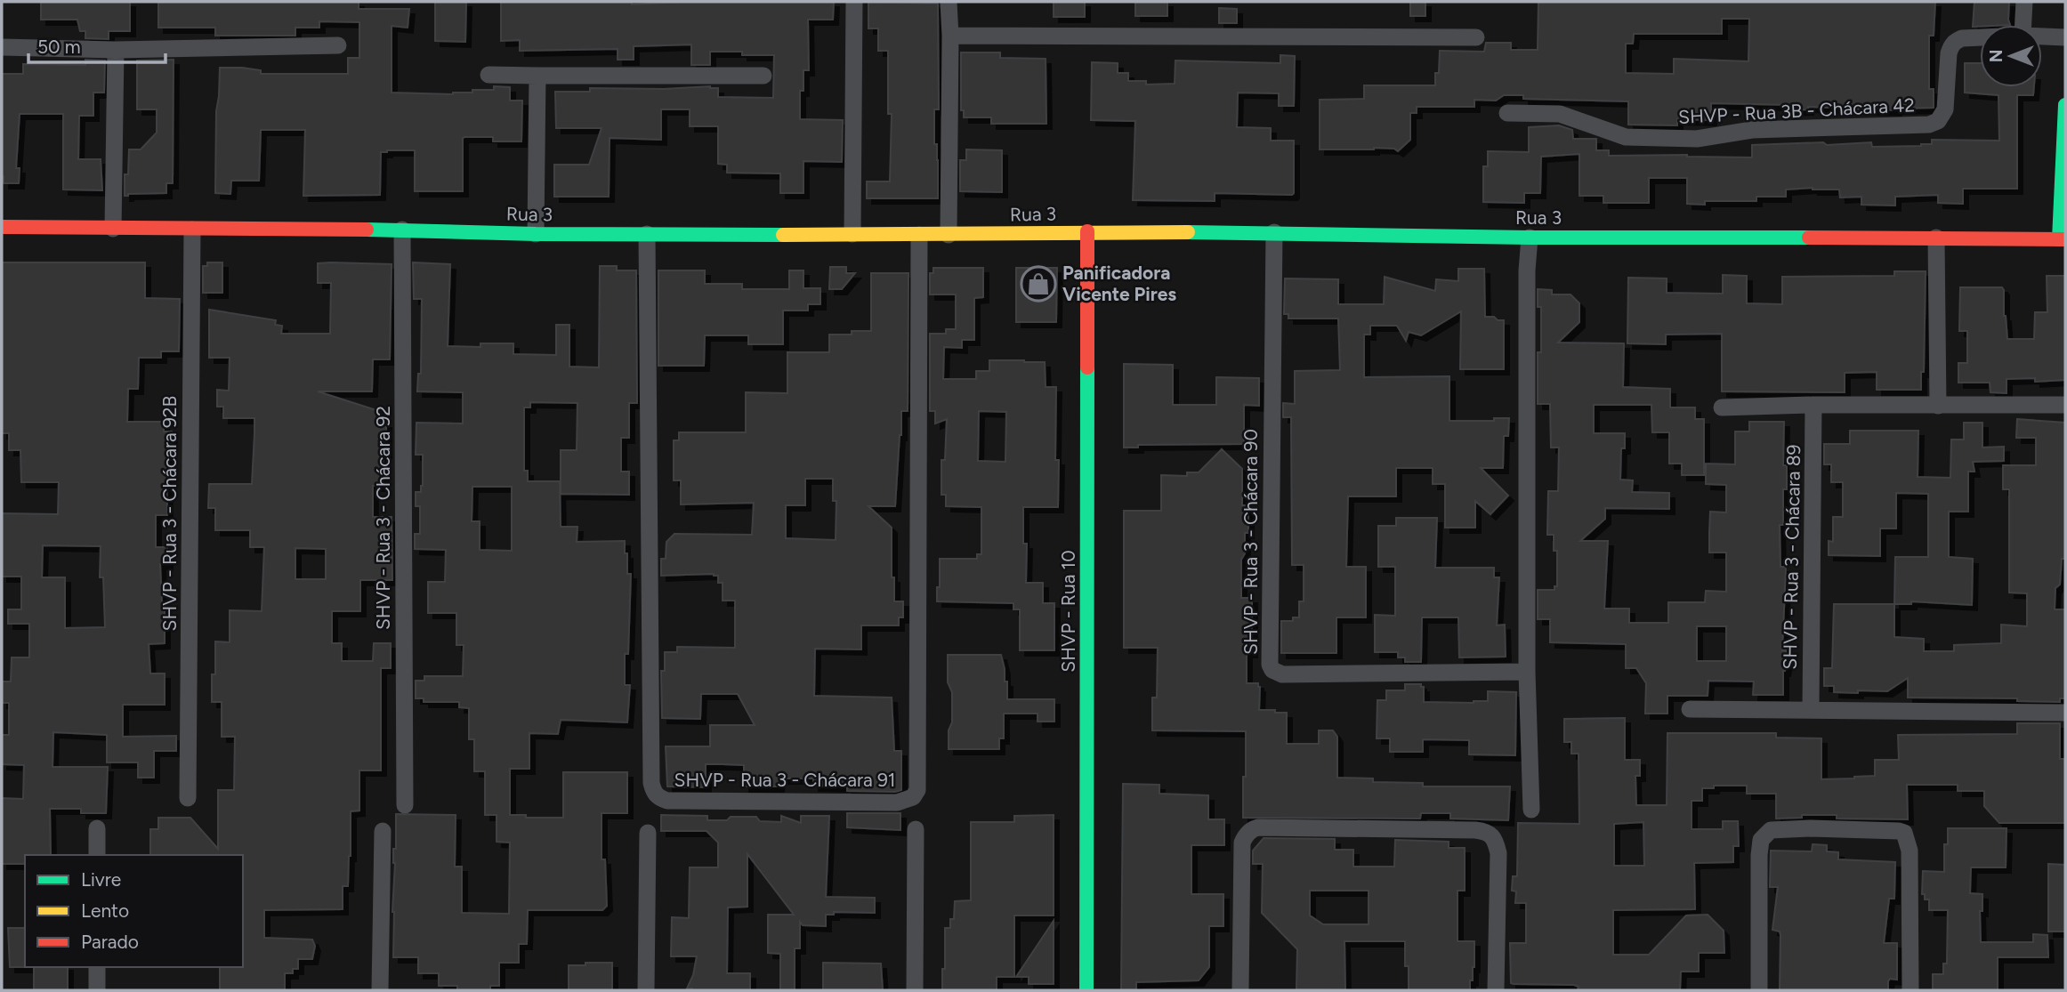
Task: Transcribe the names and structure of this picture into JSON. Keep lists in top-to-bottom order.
{
  "streets": {
    "main road": ["Rua 3", "SHVP - Rua 10"],
    "street": [
      "SHVP - Rua 3B - Chácara 42",
      "SHVP - Rua 3 - Chácara 92B",
      "SHVP - Rua 3 - Chácara 92",
      "SHVP - Rua 3 - Chácara 90",
      "SHVP - Rua 3 - Chácara 89",
      "SHVP - Rua 3 - Chácara 91"
    ]
  },
  "crossings": [
    ["Rua 3", "SHVP - Rua 3 - Chácara 92B"],
    ["Rua 3", "SHVP - Rua 3 - Chácara 92"],
    ["Rua 3", "SHVP - Rua 3 - Chácara 90"],
    ["Rua 3", "SHVP - Rua 10"],
    ["Rua 3", "SHVP - Rua 3 - Chácara 91"]
  ],
  "places": {
    "shop": ["Panificadora Vicente Pires"]
  },
  "legend": ["Livre", "Lento", "Parado"],
  "scale_bar": "50 m",
  "north": "left"
}
